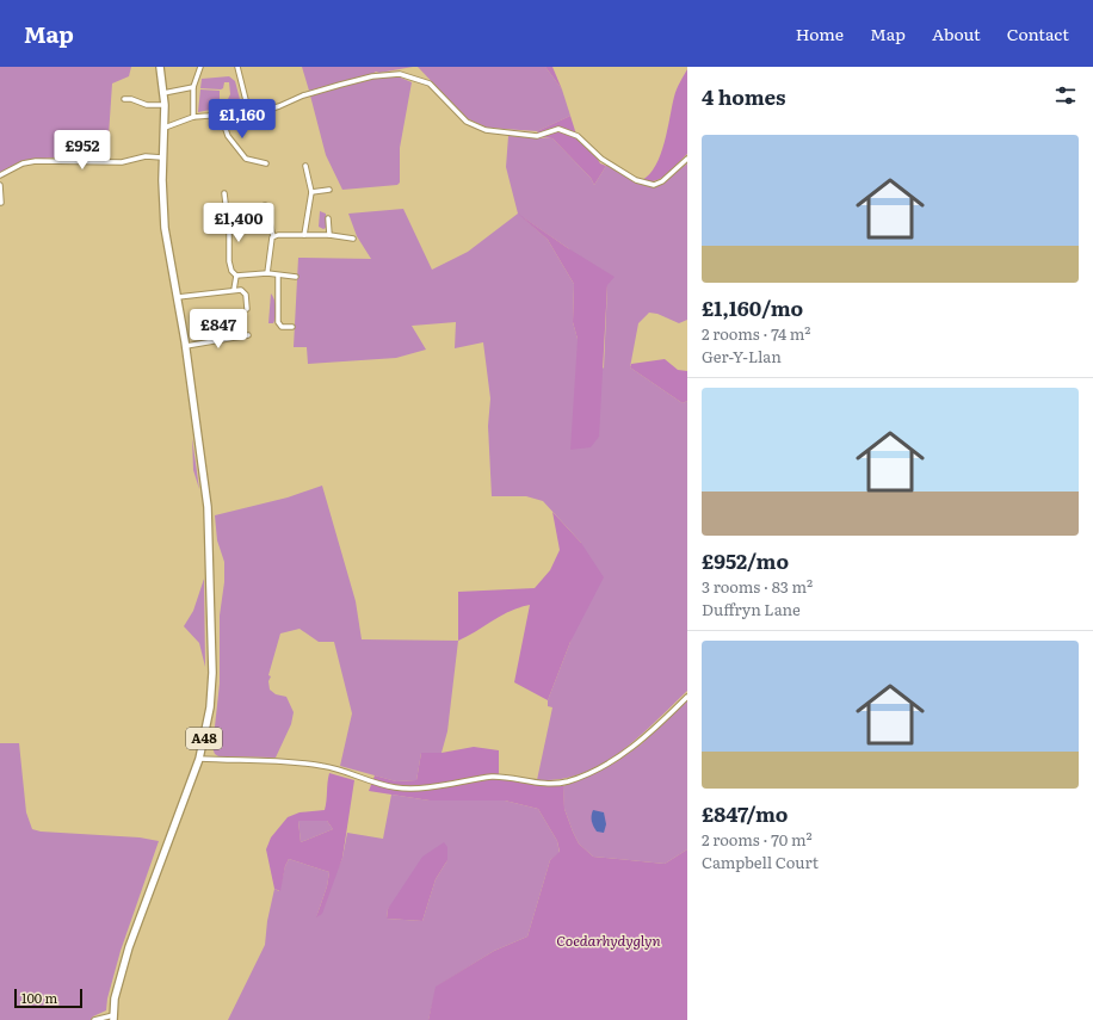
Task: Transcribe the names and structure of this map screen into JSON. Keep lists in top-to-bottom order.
{
  "streets": {
    "main road": ["A48"]
  },
  "parks": ["Coedarhydyglyn"],
  "scale_bar": "100 m",
  "page": {
    "header": "Map",
    "nav": [
      "Home",
      "Map",
      "About",
      "Contact"
    ],
    "heading": "4 homes",
    "price": [
      "£1,160",
      "£952",
      "£1,400",
      "£847"
    ],
    "list": [
      {
        "name": "£1,160/mo",
        "note": "2 rooms · 74 m² · Ger-Y-Llan"
      },
      {
        "name": "£952/mo",
        "note": "3 rooms · 83 m² · Duffryn Lane"
      },
      {
        "name": "£847/mo",
        "note": "2 rooms · 70 m² · Campbell Court"
      }
    ],
    "scale": "100 m"
  }
}
